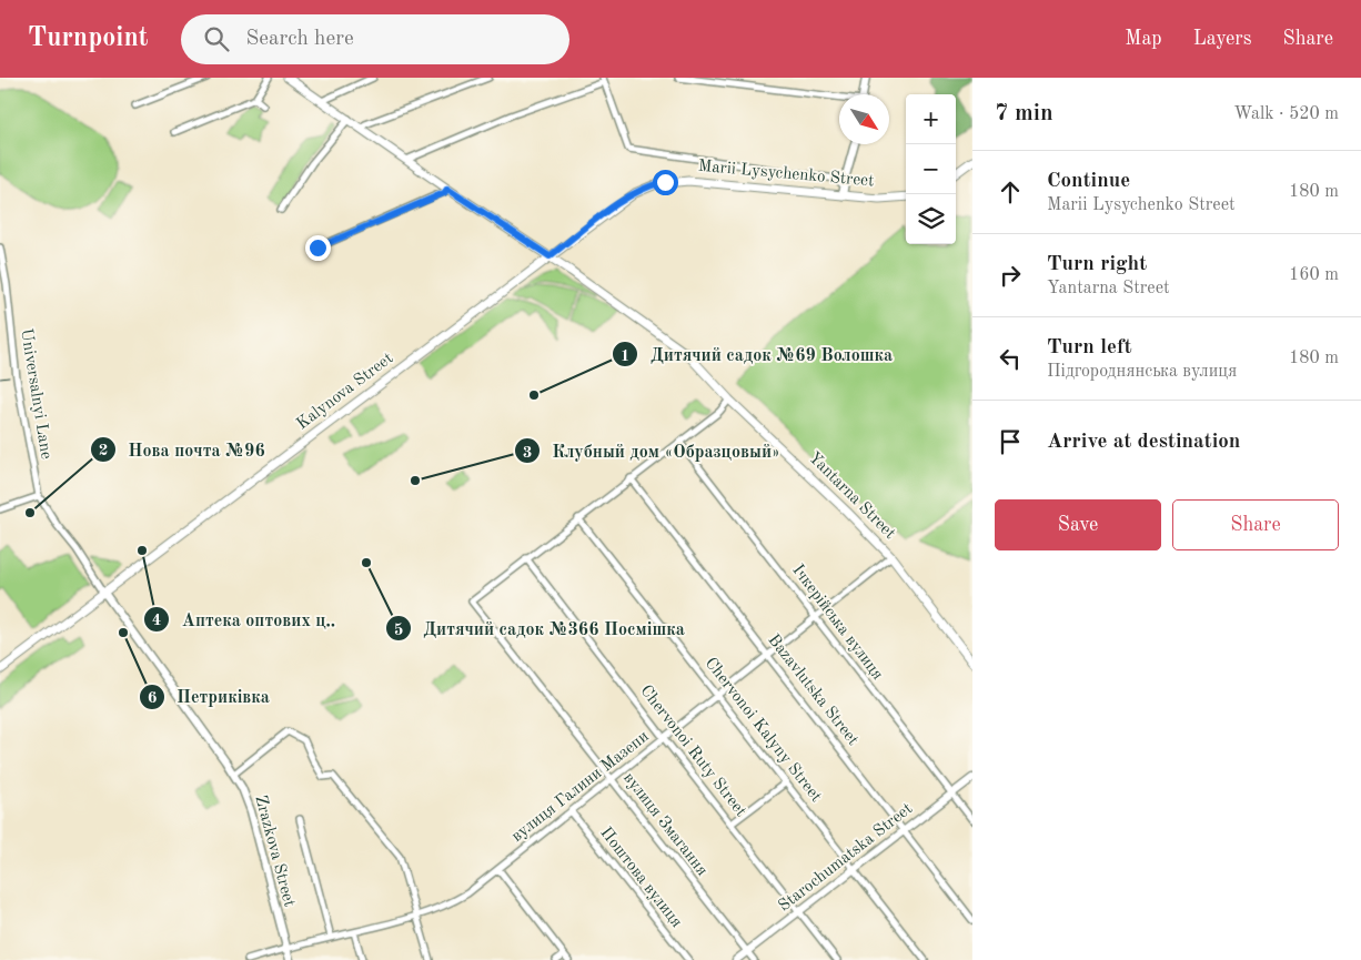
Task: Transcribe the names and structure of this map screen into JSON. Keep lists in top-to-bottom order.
{
  "streets": {
    "main road": ["Marii Lysychenko Street", "Kalynova Street", "Yantarna Street"],
    "street": [
      "Universalnyi Lane",
      "Ічкерійська вулиця",
      "Bazavlutska Street",
      "Chervonoi Kalyny Street",
      "Chervonoi Ruty Street",
      "вулиця Галини Мазепи",
      "вулиця Змагання",
      "Zrazkova Street",
      "Starochumatska Street",
      "Поштова вулиця"
    ]
  },
  "crossings": [
    ["Marii Lysychenko Street", "Kalynova Street"],
    ["Marii Lysychenko Street", "Yantarna Street"],
    ["Kalynova Street", "Universalnyi Lane"],
    ["Kalynova Street", "Yantarna Street"],
    ["Kalynova Street", "Zrazkova Street"],
    ["Universalnyi Lane", "Zrazkova Street"],
    ["Yantarna Street", "вулиця Галини Мазепи"],
    ["Ічкерійська вулиця", "вулиця Галини Мазепи"],
    ["Ічкерійська вулиця", "Starochumatska Street"],
    ["Bazavlutska Street", "вулиця Галини Мазепи"],
    ["Bazavlutska Street", "Starochumatska Street"],
    ["Chervonoi Kalyny Street", "вулиця Галини Мазепи"],
    ["Chervonoi Kalyny Street", "Starochumatska Street"],
    ["Chervonoi Ruty Street", "вулиця Галини Мазепи"],
    ["Chervonoi Ruty Street", "вулиця Змагання"],
    ["Chervonoi Ruty Street", "Starochumatska Street"],
    ["вулиця Галини Мазепи", "вулиця Змагання"],
    ["вулиця Галини Мазепи", "Zrazkova Street"],
    ["вулиця Галини Мазепи", "Поштова вулиця"],
    ["вулиця Змагання", "Starochumatska Street"]
  ],
  "places": [
    "Дитячий садок №69 Волошка",
    "Клубный дом «Образцовый»",
    "Нова почта №96",
    "Аптека оптових ц‥",
    "Дитячий садок №366 Посмішка",
    "Петриківка"
  ],
  "north": "bottom right",
  "page": {
    "header": "Turnpoint",
    "search": "Search here",
    "nav": ["Map", "Layers", "Share"],
    "heading": ["7 min", "Walk · 520 m"],
    "map_buttons": ["+", "−"],
    "list": [
      ["Continue", "Marii Lysychenko Street", "180 m"],
      ["Turn right", "Yantarna Street", "160 m"],
      ["Turn left", "Підгороднянська вулиця", "180 m"],
      "Arrive at destination"
    ],
    "buttons": ["Save", "Share"]
  }
}
